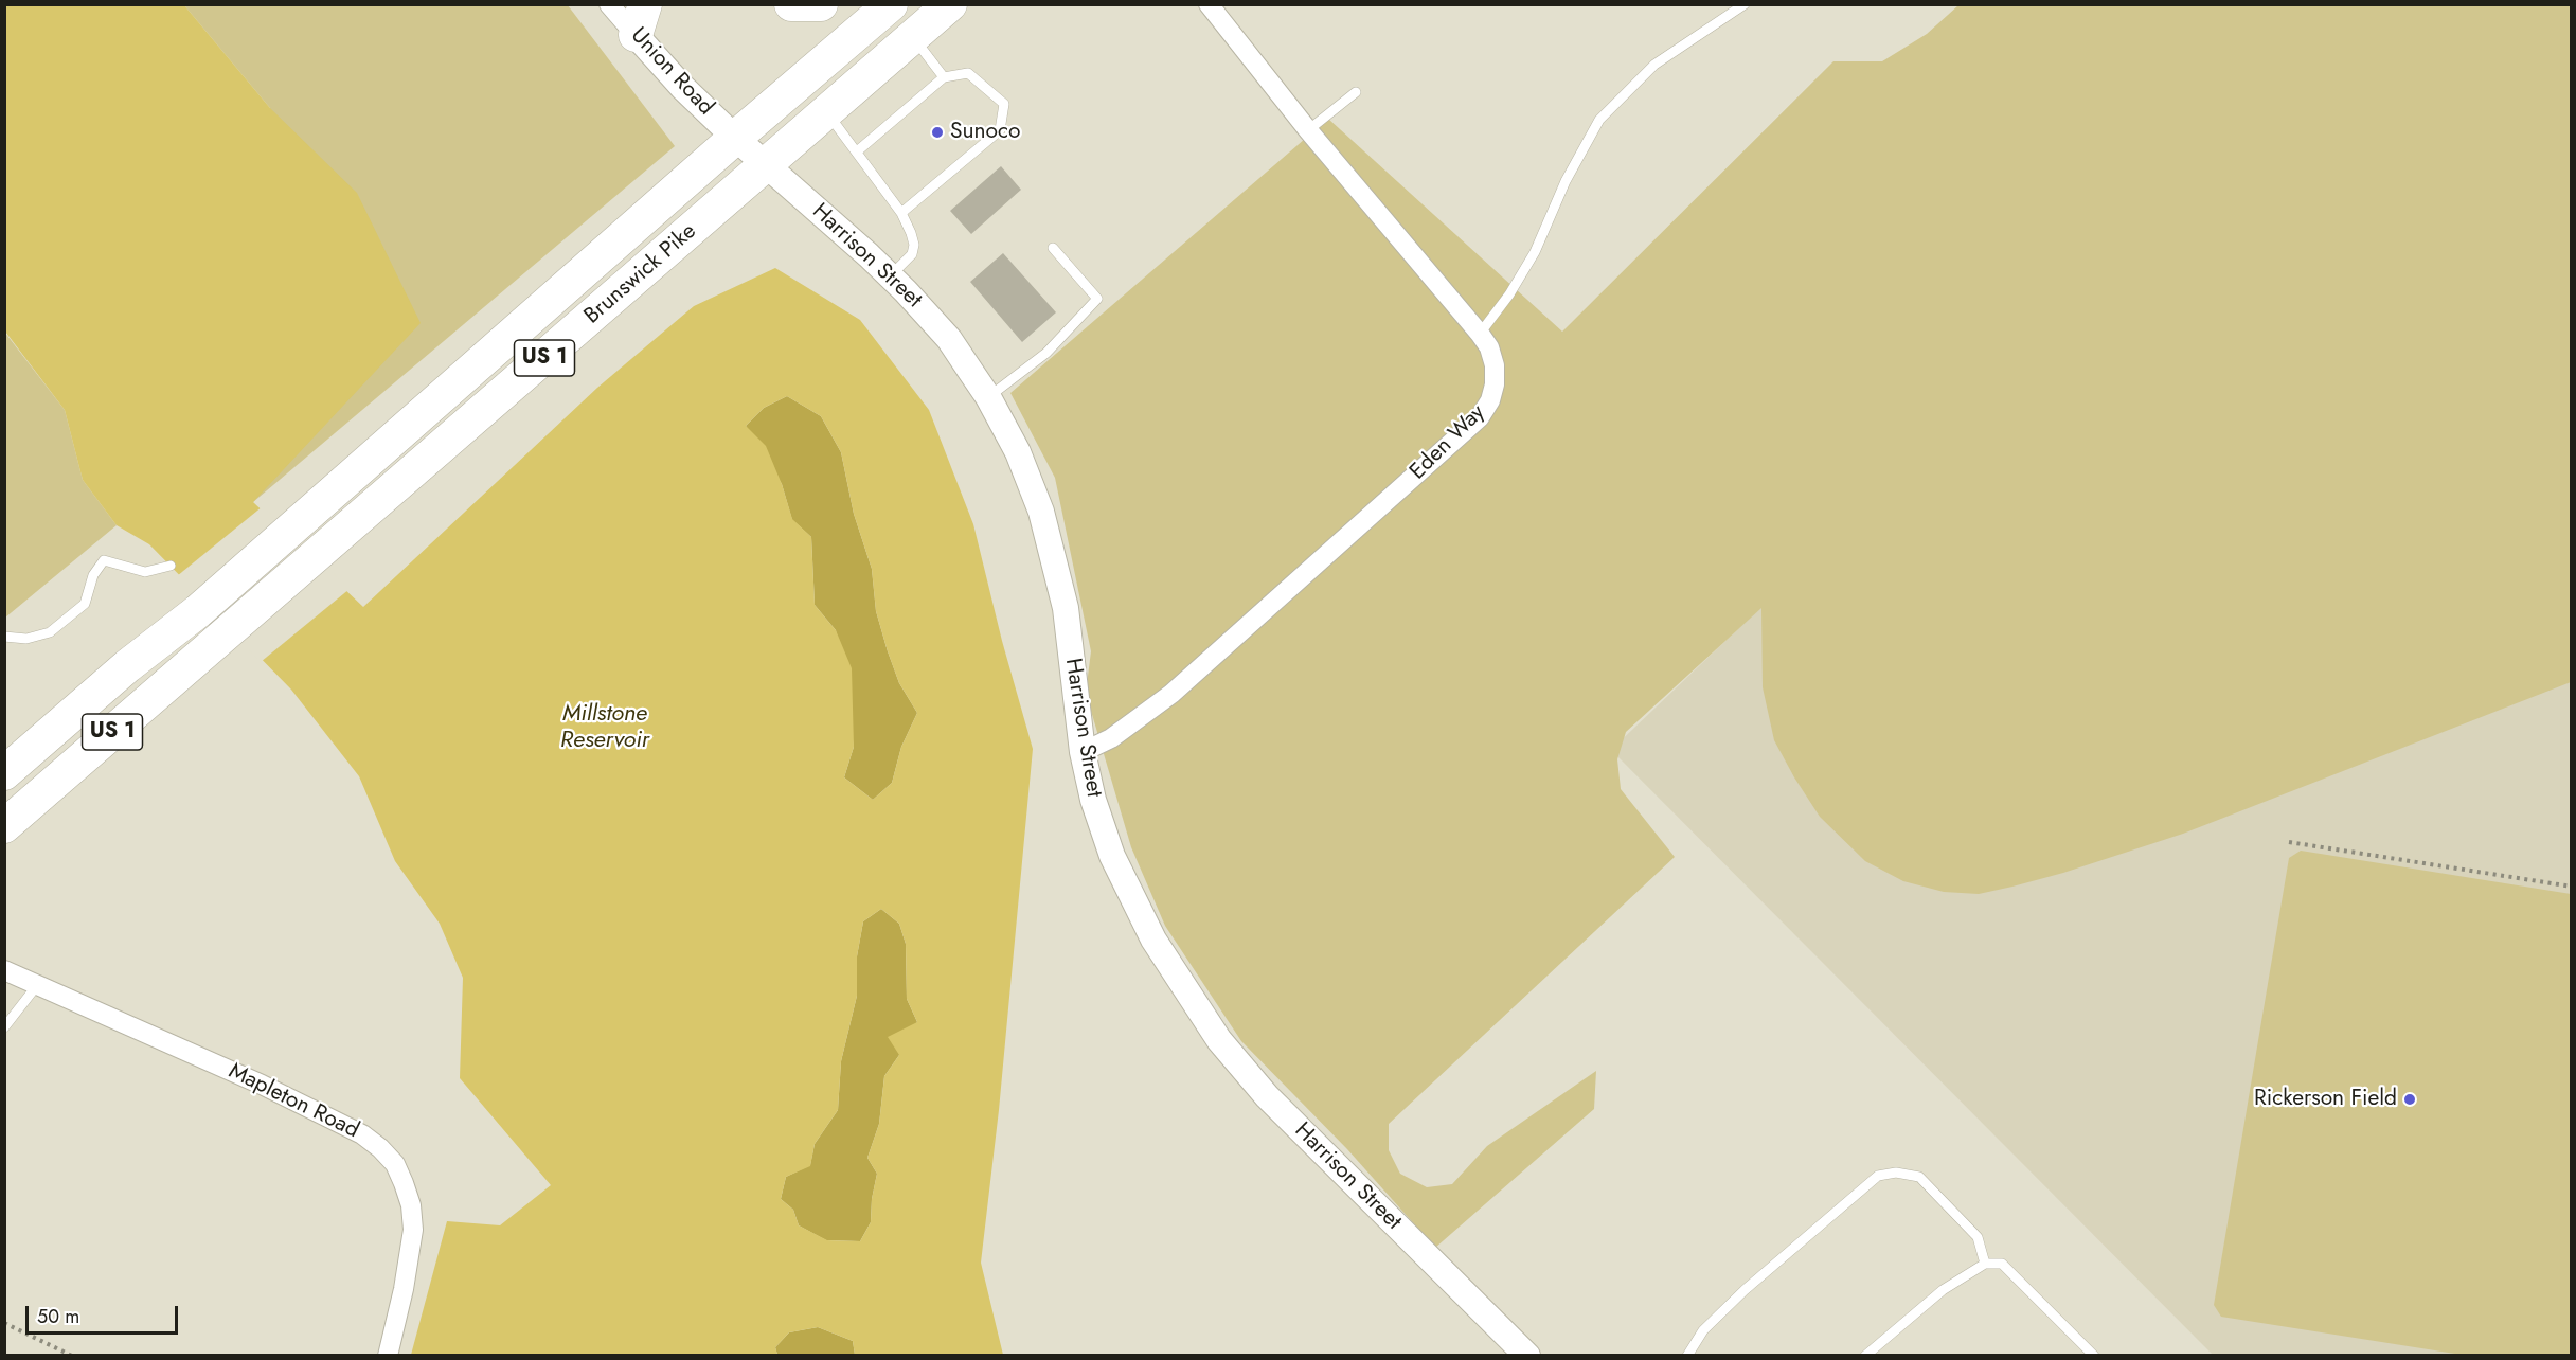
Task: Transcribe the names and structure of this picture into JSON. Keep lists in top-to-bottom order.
{
  "streets": {
    "highway": ["Brunswick Pike", "US 1"],
    "street": [
      "Union Road",
      "Harrison Street",
      "Eden Way",
      "Mapleton Road"
    ]
  },
  "crossings": [
    ["Union Road", "Harrison Street"],
    ["Union Road", "Brunswick Pike"],
    ["Harrison Street", "Brunswick Pike"],
    ["Harrison Street", "Eden Way"]
  ],
  "water": ["Millstone Reservoir"],
  "places": ["Sunoco", "Rickerson Field"],
  "scale_bar": "50 m"
}
